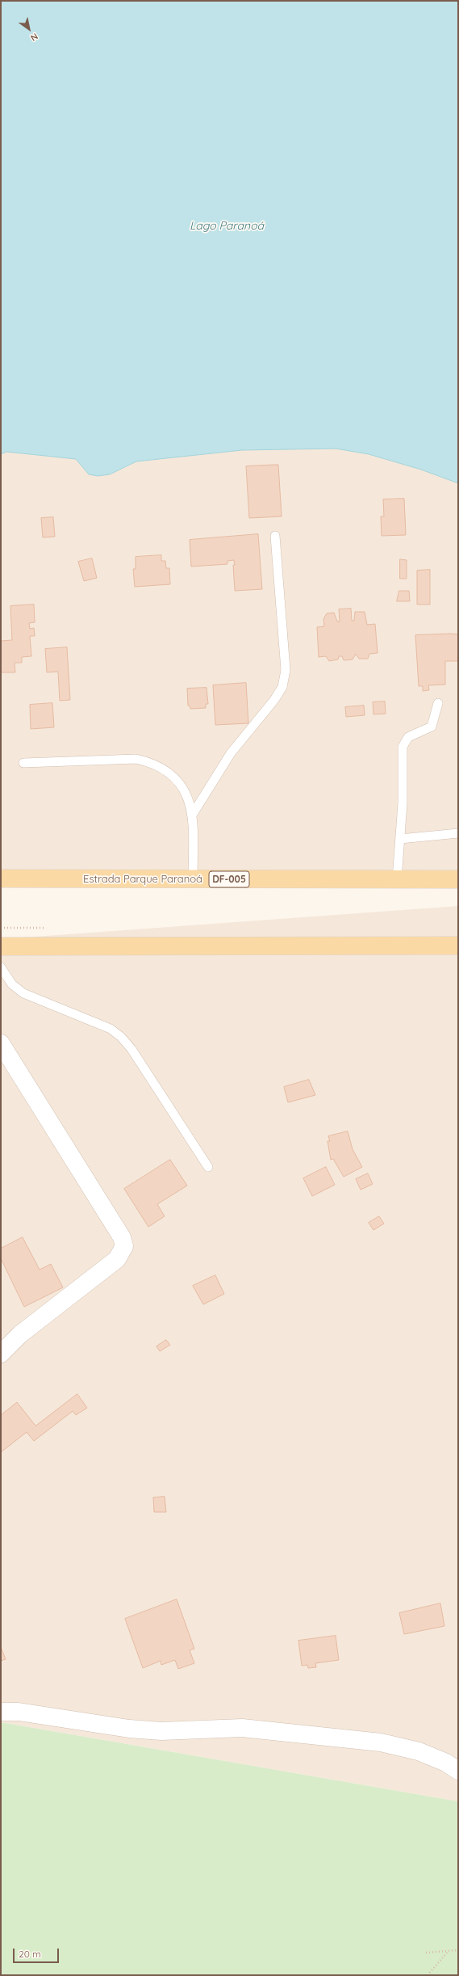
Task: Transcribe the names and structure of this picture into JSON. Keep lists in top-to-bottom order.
{
  "streets": {
    "main road": ["Estrada Parque Paranoá", "DF-005"]
  },
  "water": ["Lago Paranoá"],
  "scale_bar": "20 m",
  "north": "bottom right"
}
